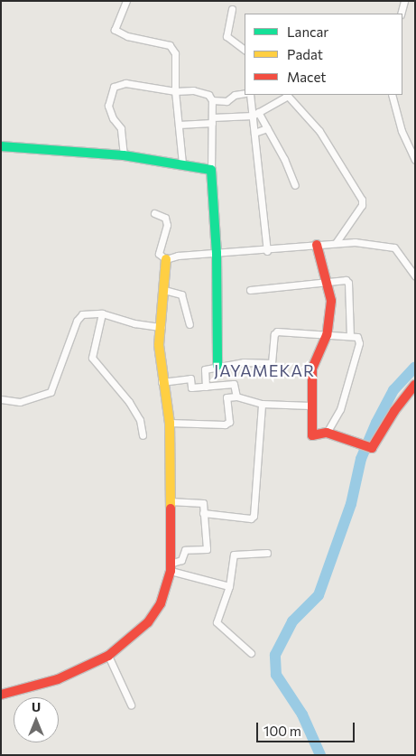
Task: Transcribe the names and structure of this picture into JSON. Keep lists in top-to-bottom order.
{
  "districts": ["JAYAMEKAR"],
  "legend": ["Lancar", "Padat", "Macet"],
  "scale_bar": "100 m",
  "north": "top"
}
